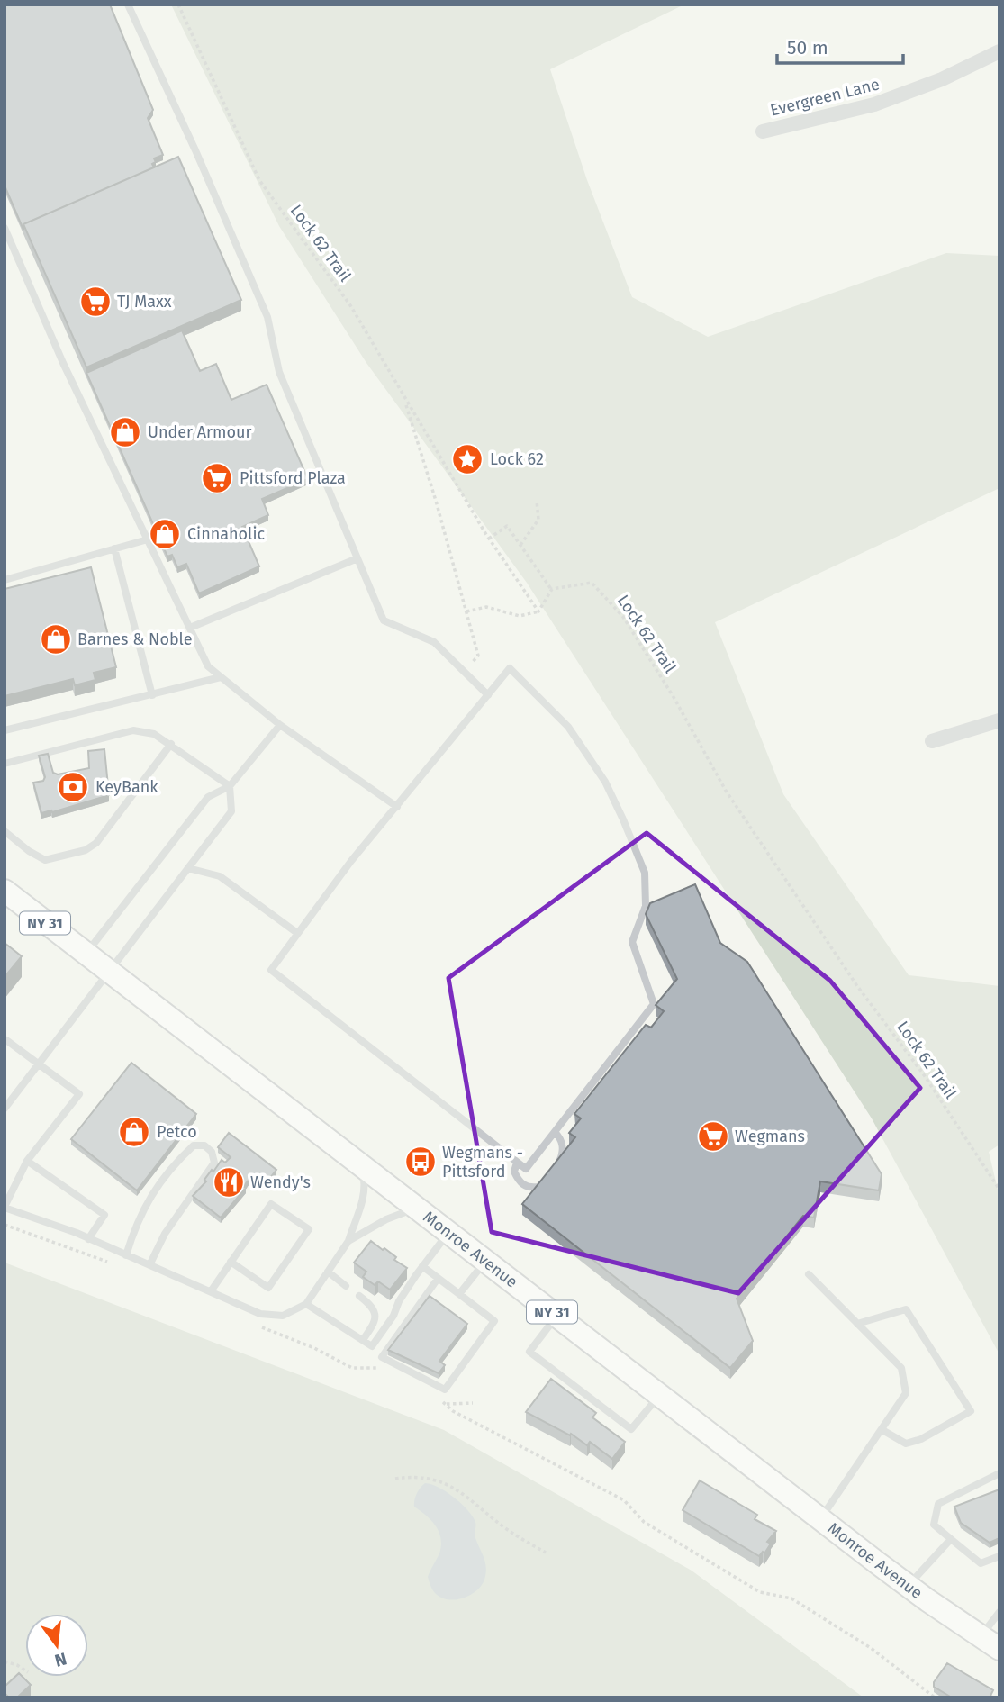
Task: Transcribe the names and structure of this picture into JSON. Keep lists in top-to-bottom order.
{
  "streets": {
    "main road": ["NY 31", "Monroe Avenue"],
    "street": ["Evergreen Lane"],
    "path": ["Lock 62 Trail"]
  },
  "places": {
    "supermarket": ["TJ Maxx", "Pittsford Plaza", "Wegmans"],
    "shop": [
      "Under Armour",
      "Cinnaholic",
      "Barnes & Noble",
      "Petco"
    ],
    "place": ["Lock 62"],
    "bank": ["KeyBank"],
    "bus stop": ["Wegmans - Pittsford"],
    "restaurant": ["Wendy's"]
  },
  "scale_bar": "50 m",
  "north": "bottom"
}
